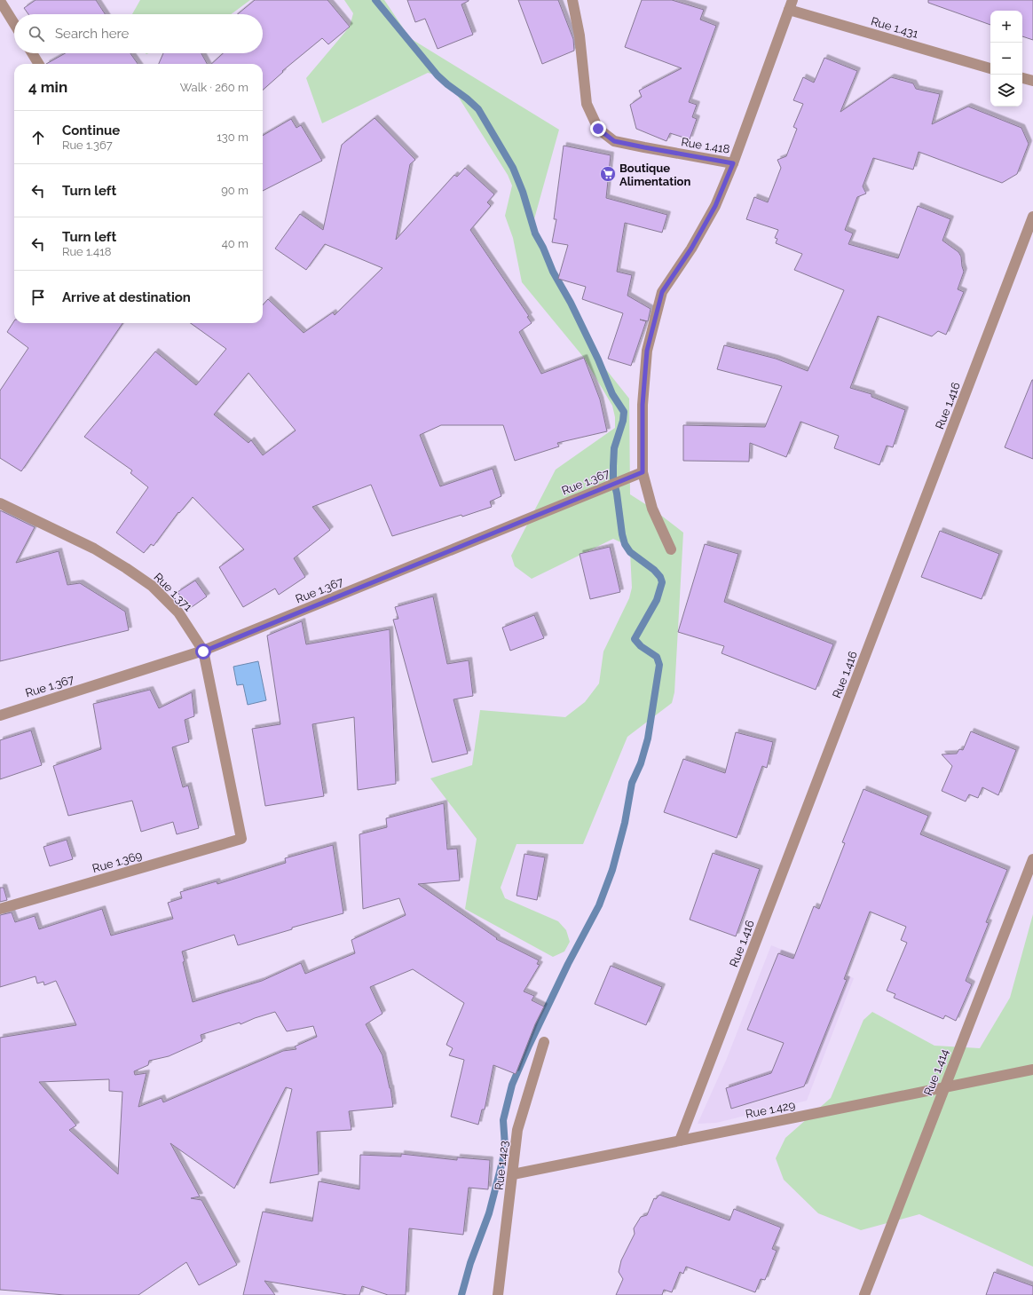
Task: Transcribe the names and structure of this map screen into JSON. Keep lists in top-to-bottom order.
{
  "streets": {
    "street": [
      "Rue 1.431",
      "Rue 1.418",
      "Rue 1.416",
      "Rue 1.367",
      "Rue 1.371",
      "Rue 1.369",
      "Rue 1.414",
      "Rue 1.429",
      "Rue 1.423"
    ]
  },
  "crossings": [
    ["Rue 1.431", "Rue 1.418"],
    ["Rue 1.416", "Rue 1.429"],
    ["Rue 1.367", "Rue 1.371"],
    ["Rue 1.371", "Rue 1.369"],
    ["Rue 1.414", "Rue 1.429"],
    ["Rue 1.429", "Rue 1.423"]
  ],
  "places": {
    "supermarket": ["Boutique Alimentation"]
  },
  "page": {
    "map_buttons": ["+", "−"],
    "search": "Search here",
    "heading": ["4 min", "Walk · 260 m"],
    "list": [
      ["Continue", "Rue 1.367", "130 m"],
      ["Turn left", "90 m"],
      ["Turn left", "Rue 1.418", "40 m"],
      "Arrive at destination"
    ]
  }
}
